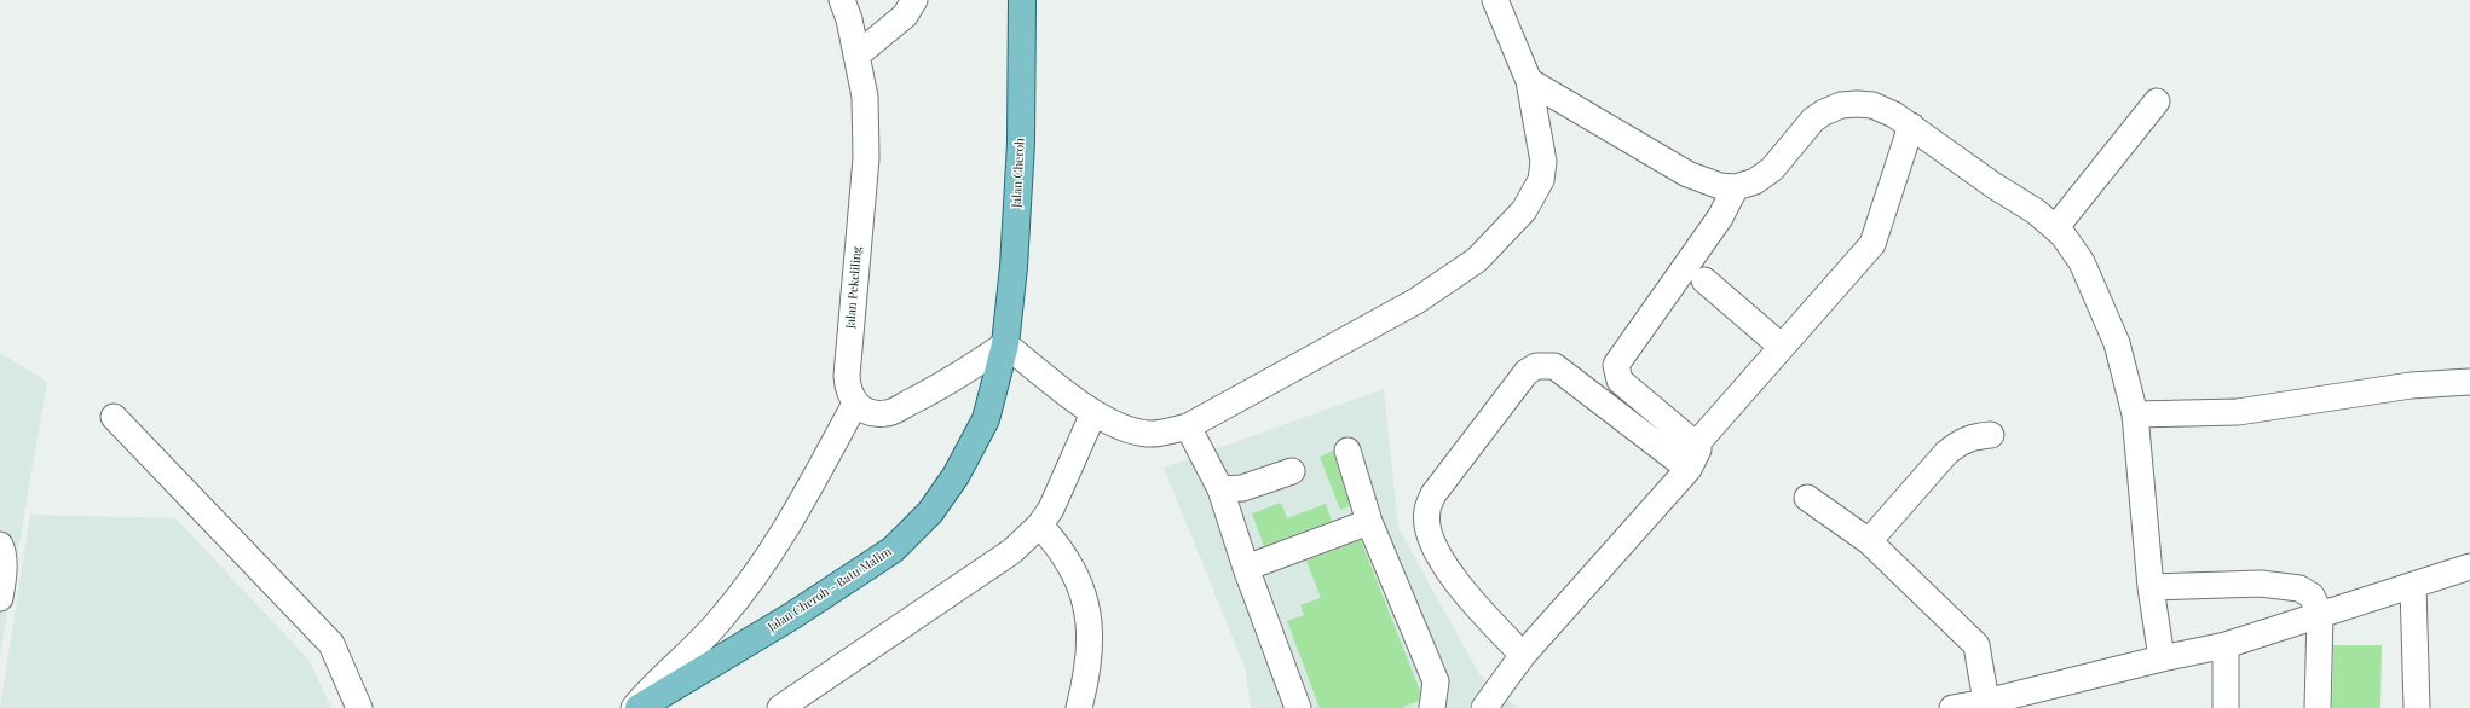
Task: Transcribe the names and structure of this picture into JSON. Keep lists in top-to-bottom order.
{
  "streets": {
    "main road": ["Jalan Cheroh", "Jalan Cheroh - Batu Malim"],
    "street": ["Jalan Pekeliling"]
  },
  "crossings": [
    ["Jalan Cheroh", "Jalan Cheroh - Batu Malim"]
  ]
}
